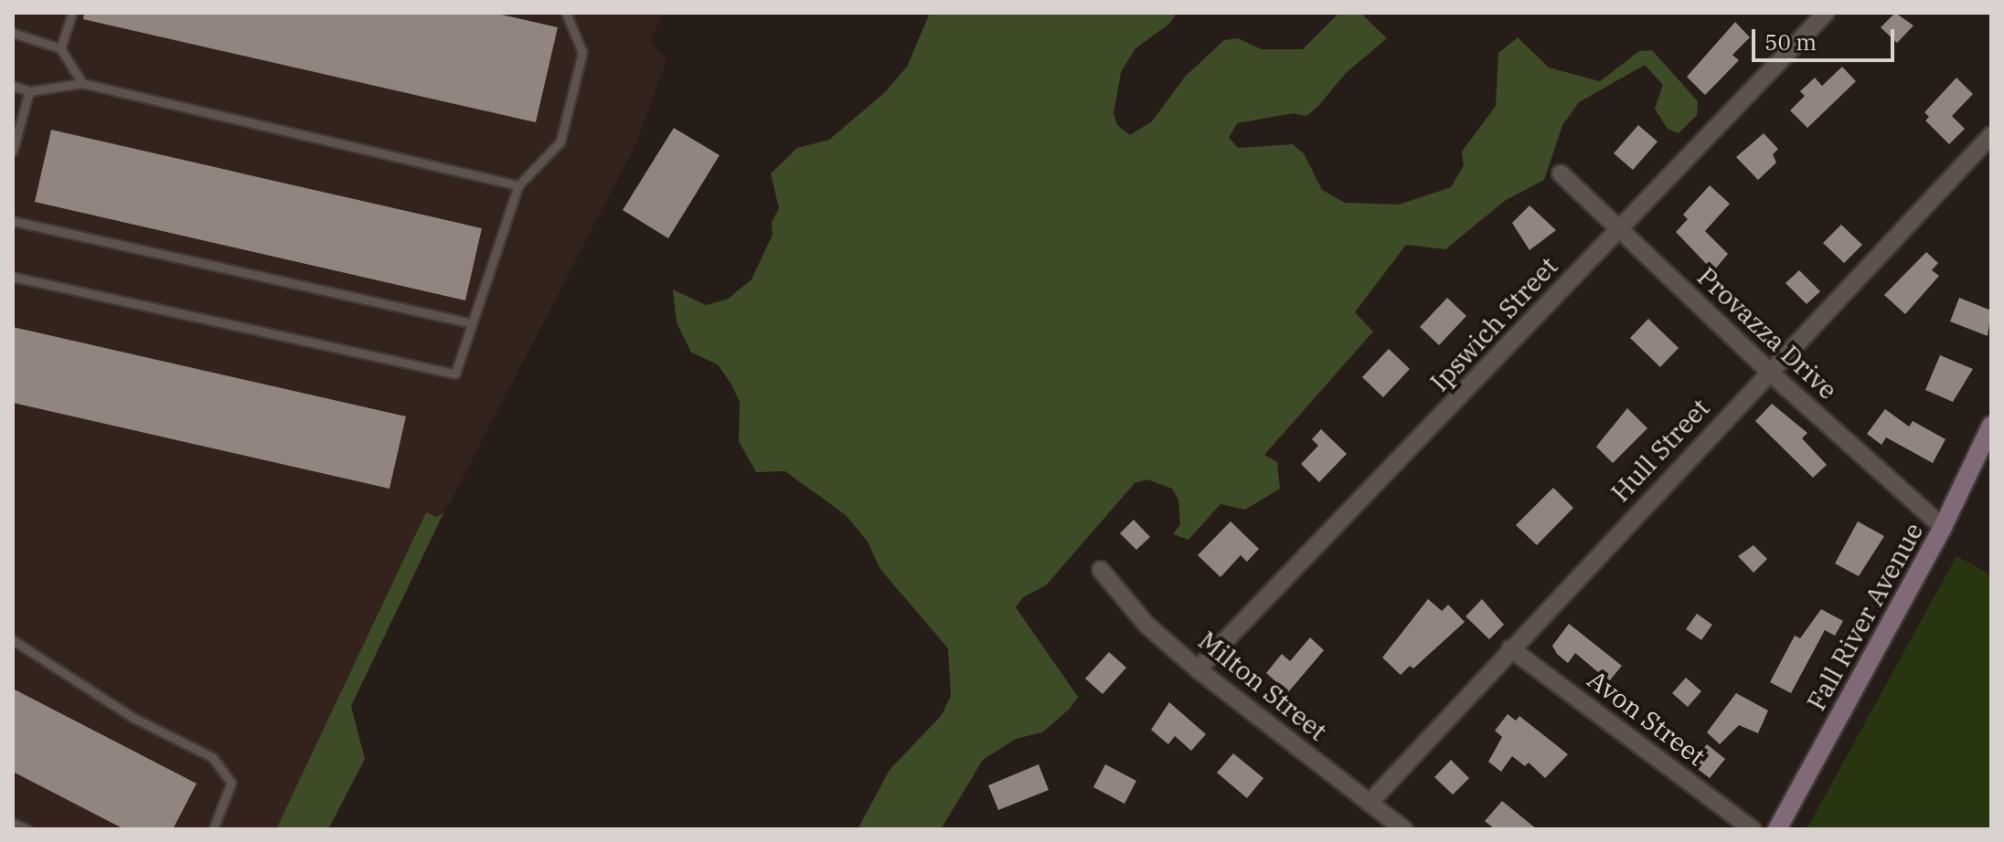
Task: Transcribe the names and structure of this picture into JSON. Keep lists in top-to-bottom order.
{
  "streets": {
    "main road": ["Fall River Avenue"],
    "street": [
      "Ipswich Street",
      "Provazza Drive",
      "Hull Street",
      "Milton Street",
      "Avon Street"
    ]
  },
  "crossings": [
    ["Ipswich Street", "Provazza Drive"],
    ["Ipswich Street", "Milton Street"],
    ["Provazza Drive", "Hull Street"],
    ["Provazza Drive", "Fall River Avenue"],
    ["Hull Street", "Milton Street"],
    ["Hull Street", "Avon Street"]
  ],
  "scale_bar": "50 m"
}
